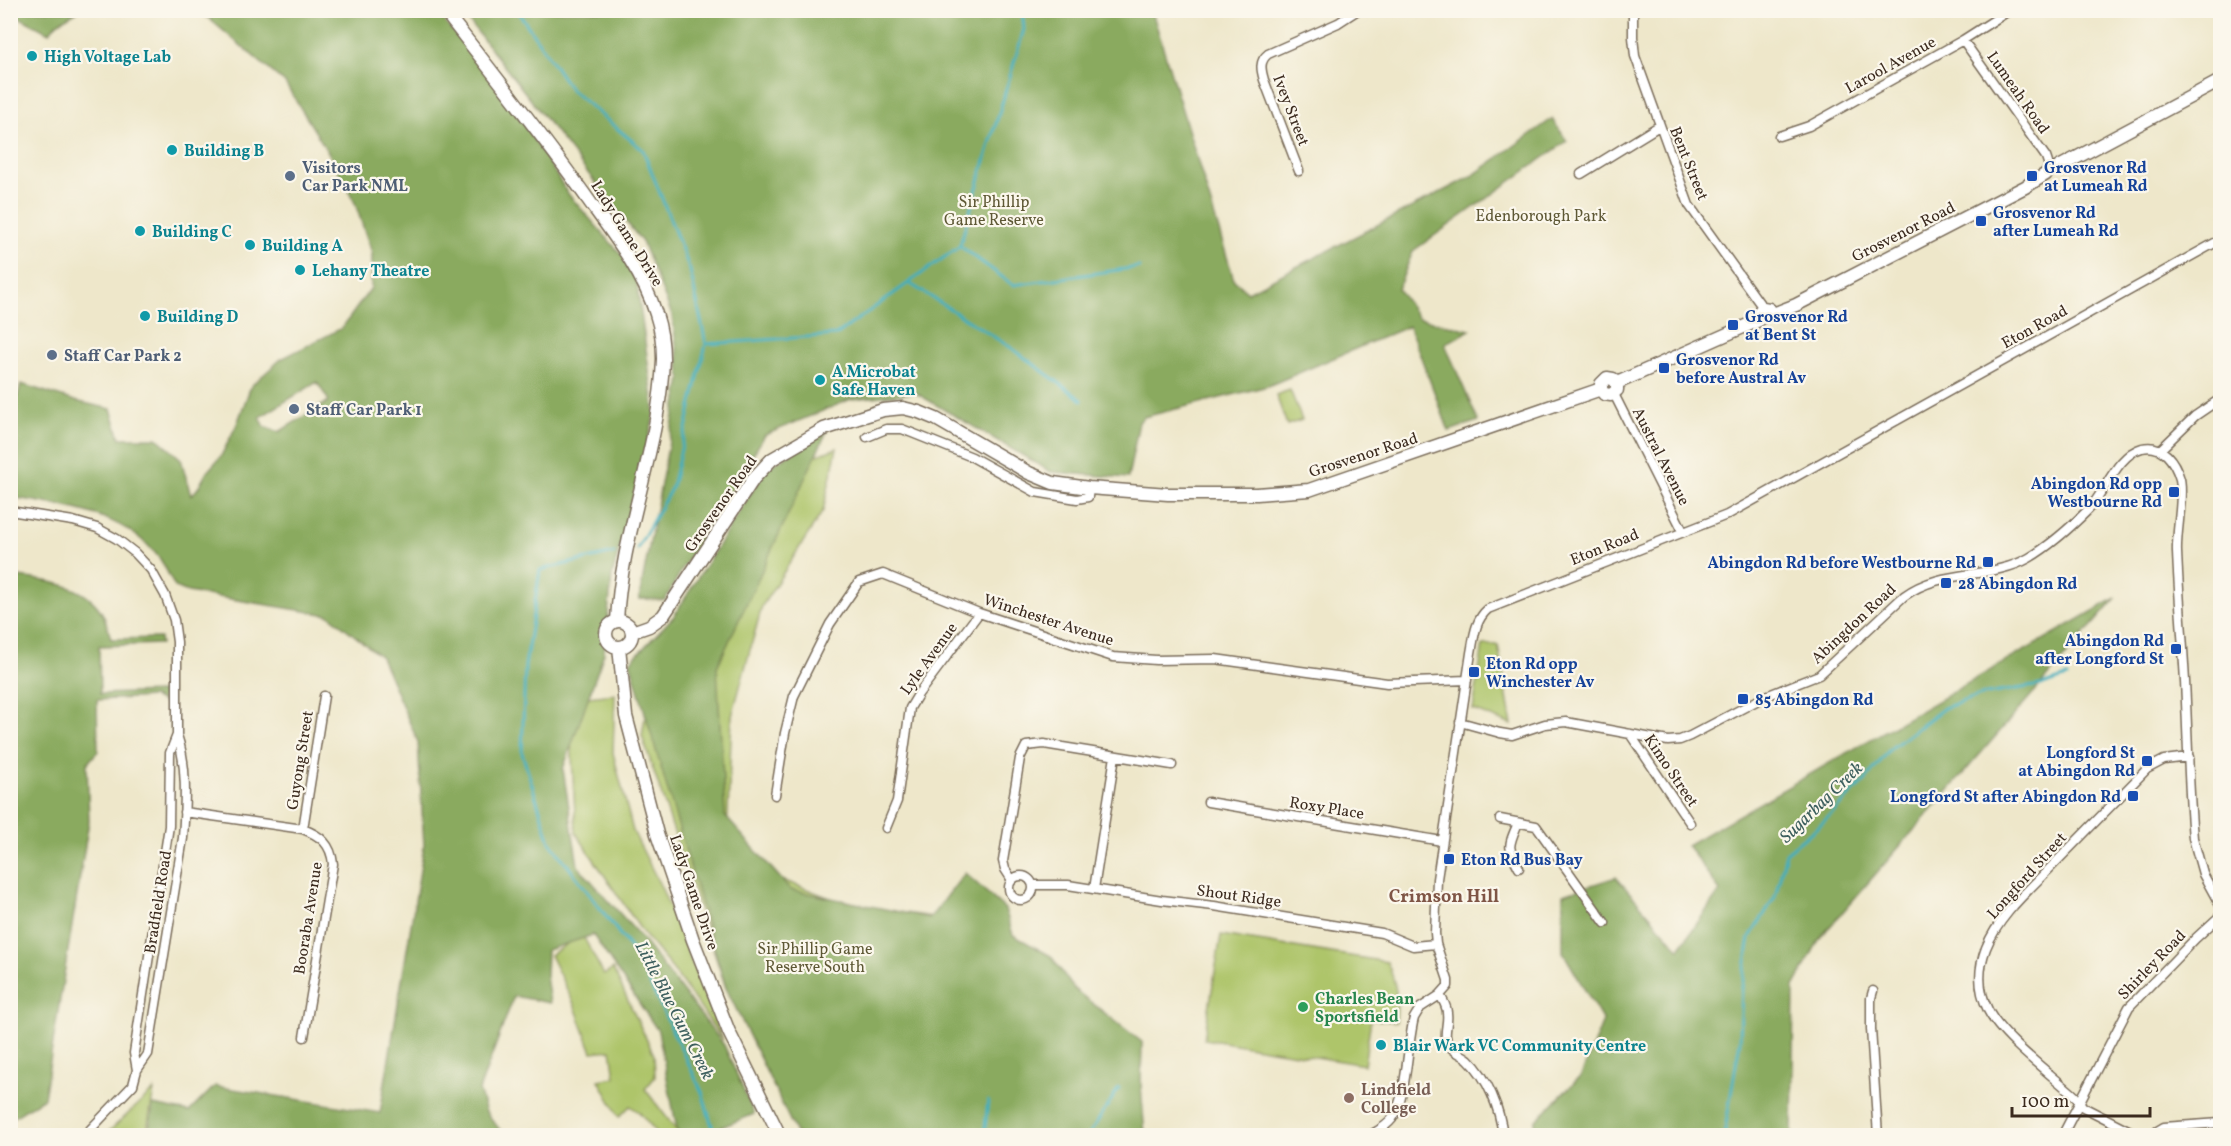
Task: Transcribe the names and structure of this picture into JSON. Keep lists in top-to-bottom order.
{
  "streets": {
    "street": [
      "Larool Avenue",
      "Lumeah Road",
      "Ivey Street",
      "Bent Street",
      "Grosvenor Road",
      "Lady Game Drive",
      "Eton Road",
      "Austral Avenue",
      "Winchester Avenue",
      "Abingdon Road",
      "Lyle Avenue",
      "Guyong Street",
      "Kimo Street",
      "Roxy Place",
      "Longford Street",
      "Shout Ridge",
      "Bradfield Road",
      "Booraba Avenue",
      "Shirley Road"
    ]
  },
  "crossings": [
    ["Larool Avenue", "Lumeah Road"],
    ["Lumeah Road", "Grosvenor Road"],
    ["Bent Street", "Grosvenor Road"],
    ["Grosvenor Road", "Lady Game Drive"],
    ["Grosvenor Road", "Austral Avenue"],
    ["Eton Road", "Austral Avenue"],
    ["Eton Road", "Winchester Avenue"],
    ["Eton Road", "Abingdon Road"],
    ["Eton Road", "Roxy Place"],
    ["Eton Road", "Shout Ridge"],
    ["Winchester Avenue", "Lyle Avenue"],
    ["Abingdon Road", "Kimo Street"],
    ["Guyong Street", "Booraba Avenue"],
    ["Longford Street", "Shirley Road"],
    ["Bradfield Road", "Booraba Avenue"]
  ],
  "districts": ["Crimson Hill"],
  "water": ["Sugarbag Creek", "Little Blue Gum Creek"],
  "parks": ["Sir Phillip Game Reserve", "Edenborough Park", "Sir Phillip Game Reserve South"],
  "places": {
    "other": [
      "High Voltage Lab",
      "Building B",
      "Visitors Car Park NML",
      "Building C",
      "Building A",
      "Lehany Theatre",
      "Building D",
      "Staff Car Park 2",
      "A Microbat Safe Haven",
      "Staff Car Park 1",
      "Charles Bean Sportsfield",
      "Blair Wark VC Community Centre",
      "Lindfield College"
    ],
    "transit": [
      "Grosvenor Rd at Lumeah Rd",
      "Grosvenor Rd after Lumeah Rd",
      "Grosvenor Rd at Bent St",
      "Grosvenor Rd before Austral Av",
      "Abingdon Rd opp Westbourne Rd",
      "Abingdon Rd before Westbourne Rd",
      "28 Abingdon Rd",
      "Abingdon Rd after Longford St",
      "Eton Rd opp Winchester Av",
      "85 Abingdon Rd",
      "Longford St at Abingdon Rd",
      "Longford St after Abingdon Rd",
      "Eton Rd Bus Bay"
    ]
  },
  "scale_bar": "100 m"
}
